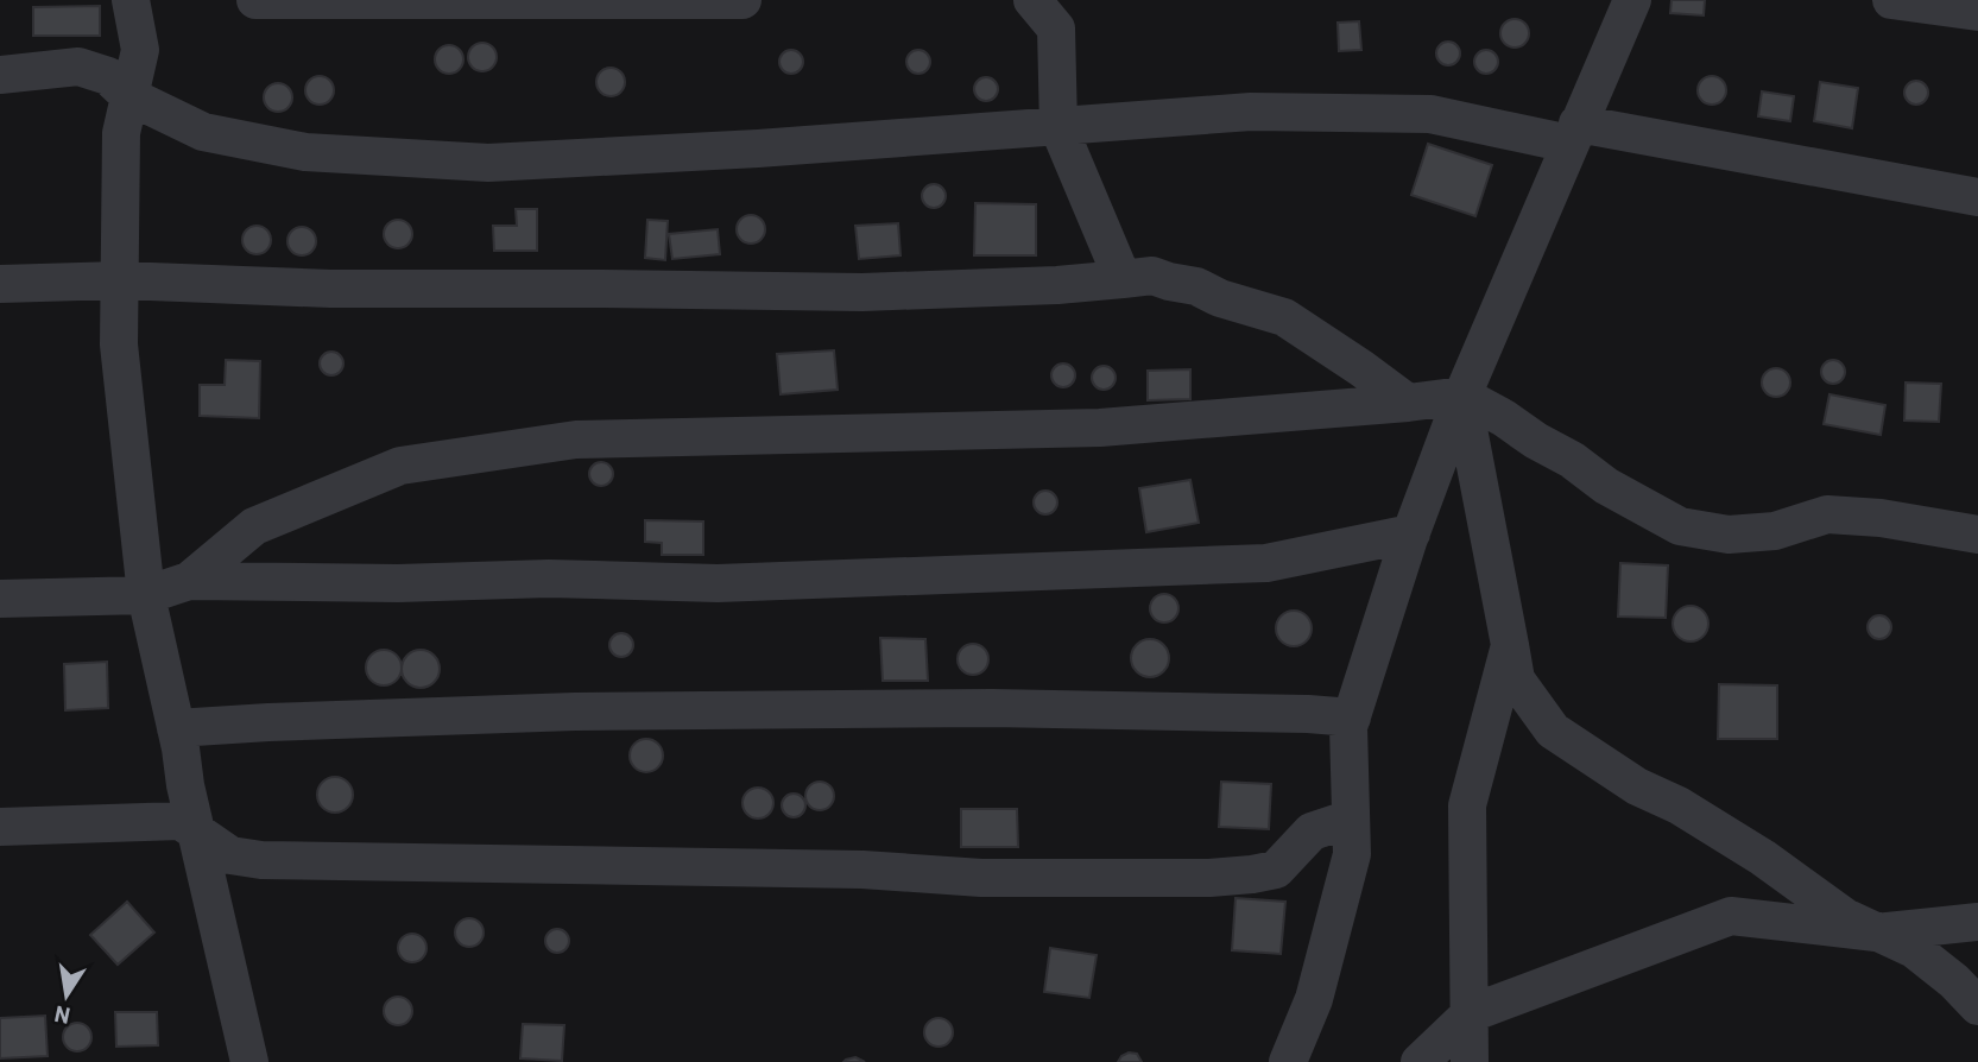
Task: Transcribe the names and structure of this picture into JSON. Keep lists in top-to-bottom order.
{
  "north": "bottom"
}
